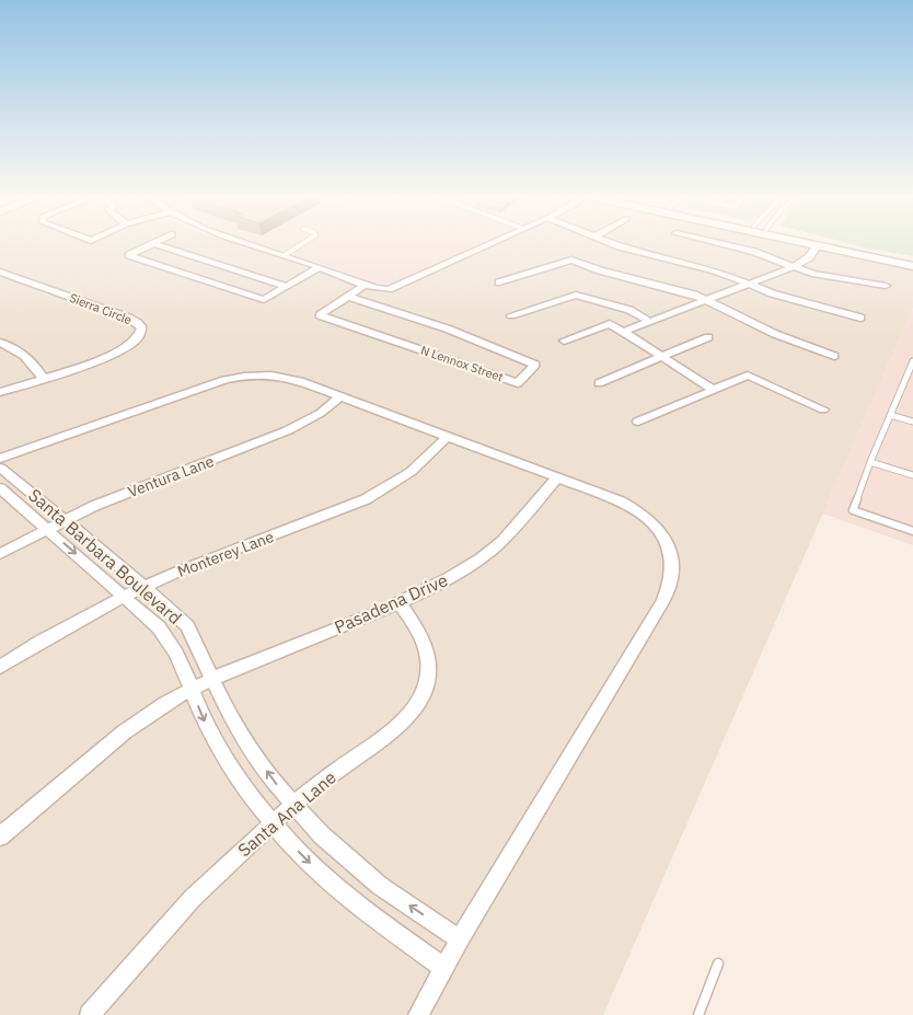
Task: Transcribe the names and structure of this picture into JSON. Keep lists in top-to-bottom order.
{
  "streets": {
    "street": [
      "Sierra Circle",
      "N Lennox Street",
      "Ventura Lane",
      "Monterey Lane",
      "Santa Barbara Boulevard",
      "Pasadena Drive",
      "Santa Ana Lane"
    ]
  },
  "crossings": [
    ["Ventura Lane", "Santa Barbara Boulevard"],
    ["Monterey Lane", "Santa Barbara Boulevard"],
    ["Santa Barbara Boulevard", "Pasadena Drive"],
    ["Santa Barbara Boulevard", "Santa Ana Lane"],
    ["Pasadena Drive", "Santa Ana Lane"]
  ]
}
